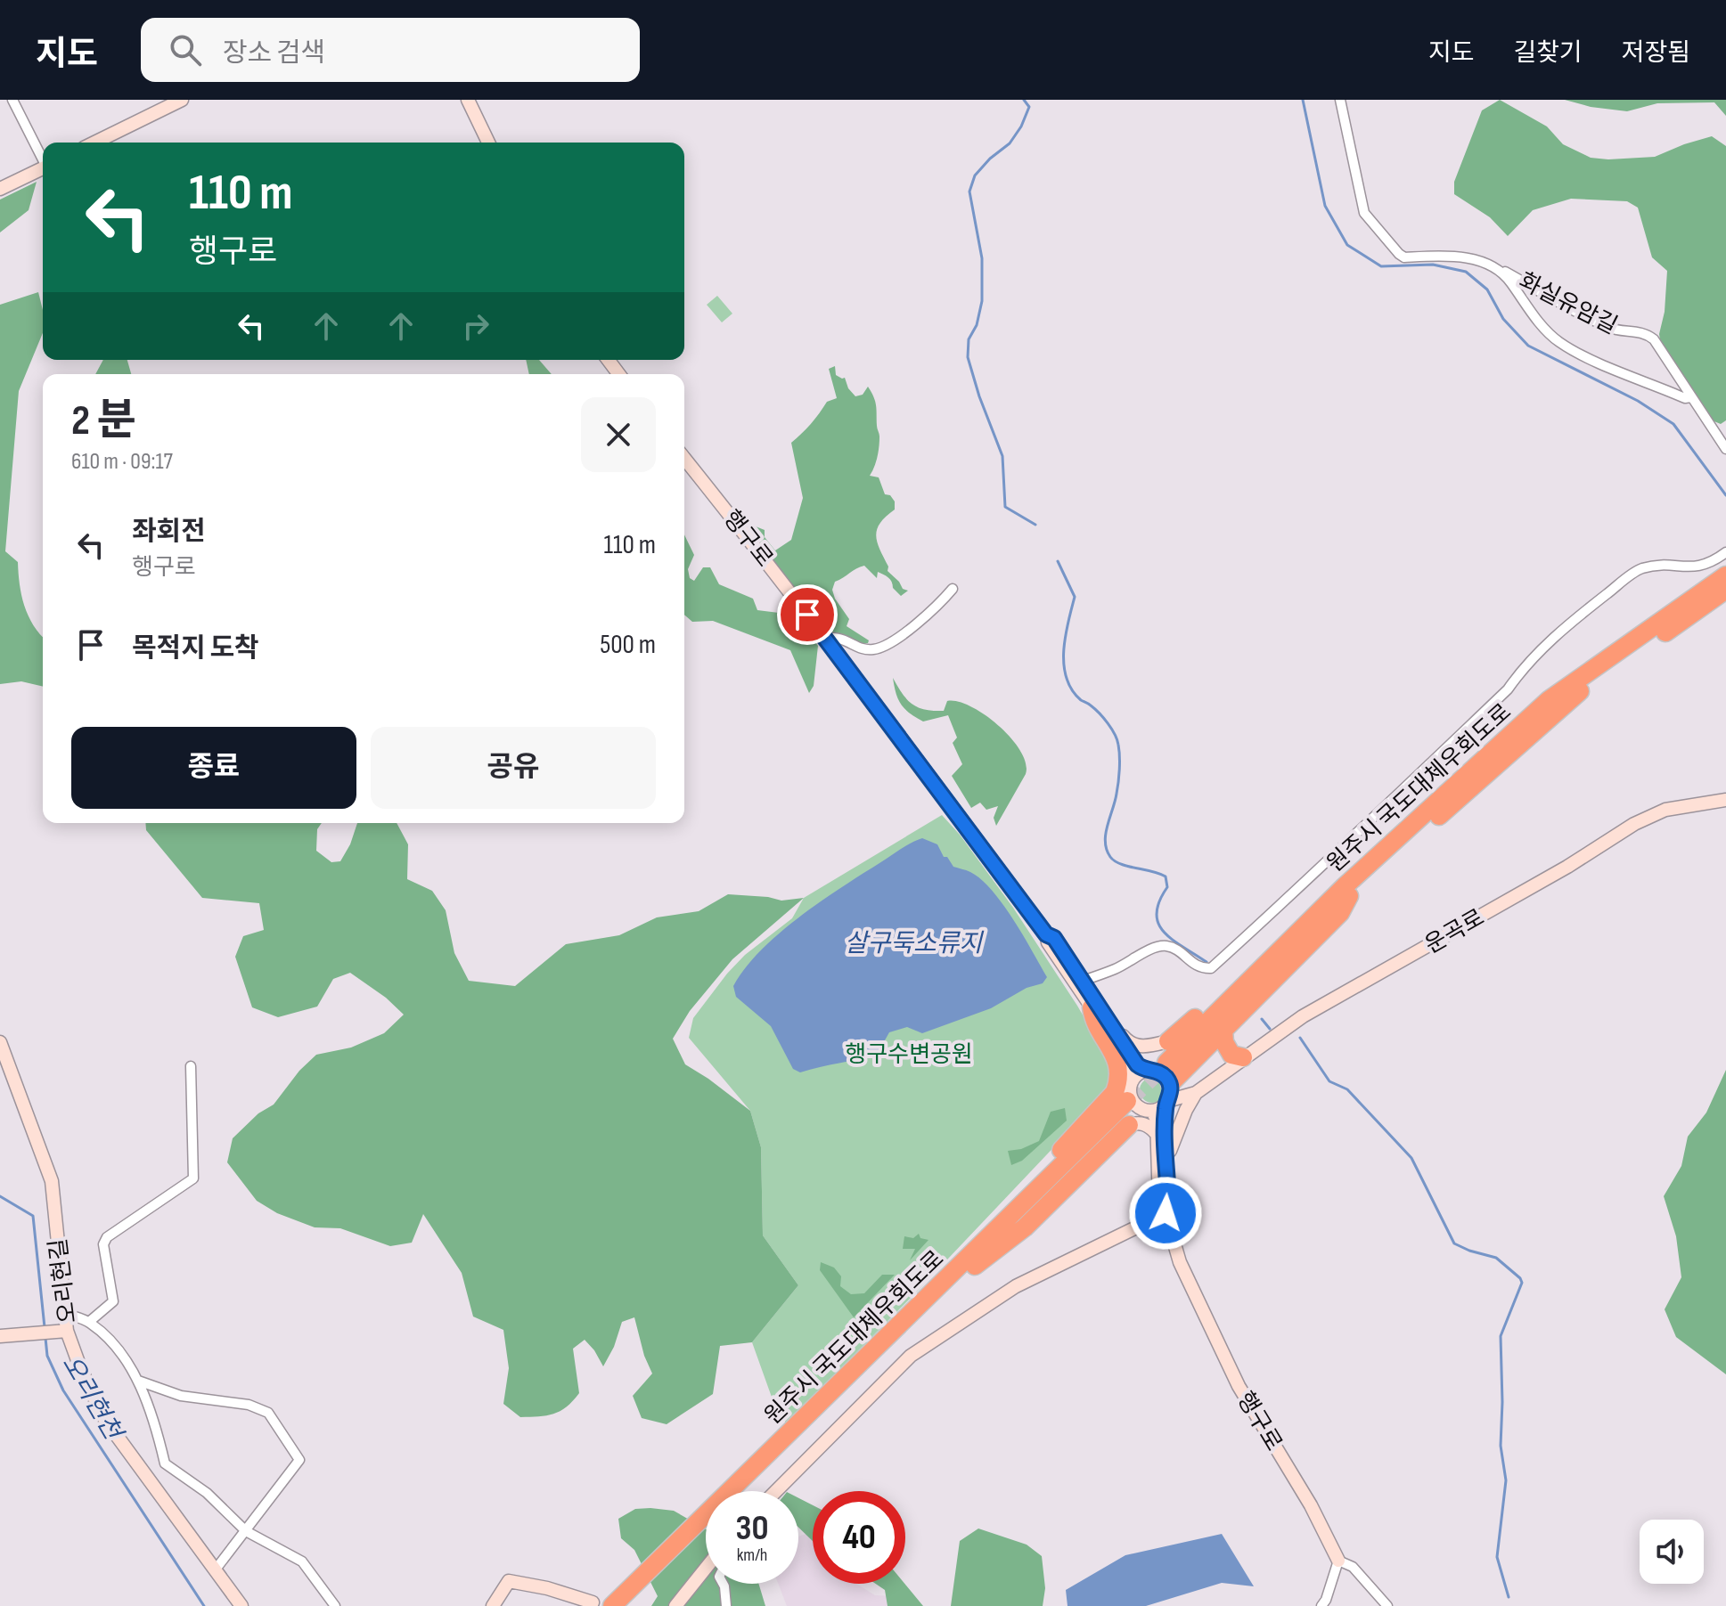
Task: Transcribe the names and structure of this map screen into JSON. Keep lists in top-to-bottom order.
{
  "streets": {
    "highway": ["원주시 국도대체우회도로"],
    "street": [
      "화실유암길",
      "행구로",
      "운곡로",
      "오리현길"
    ]
  },
  "crossings": [
    ["행구로", "원주시 국도대체우회도로"]
  ],
  "water": ["살구둑소류지", "오리현천"],
  "parks": ["행구수변공원"],
  "page": {
    "header": "지도",
    "search": "장소 검색",
    "nav": ["지도", "길찾기", "저장됨"],
    "turn": ["110 m", "행구로"],
    "heading": ["2 분", "610 m · 09:17"],
    "list": [
      {
        "name": "좌회전",
        "note": "행구로",
        "value": "110 m"
      },
      {
        "name": "목적지 도착",
        "value": "500 m"
      }
    ],
    "buttons": ["종료", "공유"],
    "speed": "30 km/h",
    "limit": "40"
  }
}
